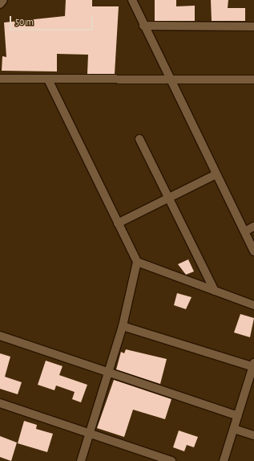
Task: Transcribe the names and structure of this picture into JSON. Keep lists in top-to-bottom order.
{
  "scale_bar": "50 m"
}
